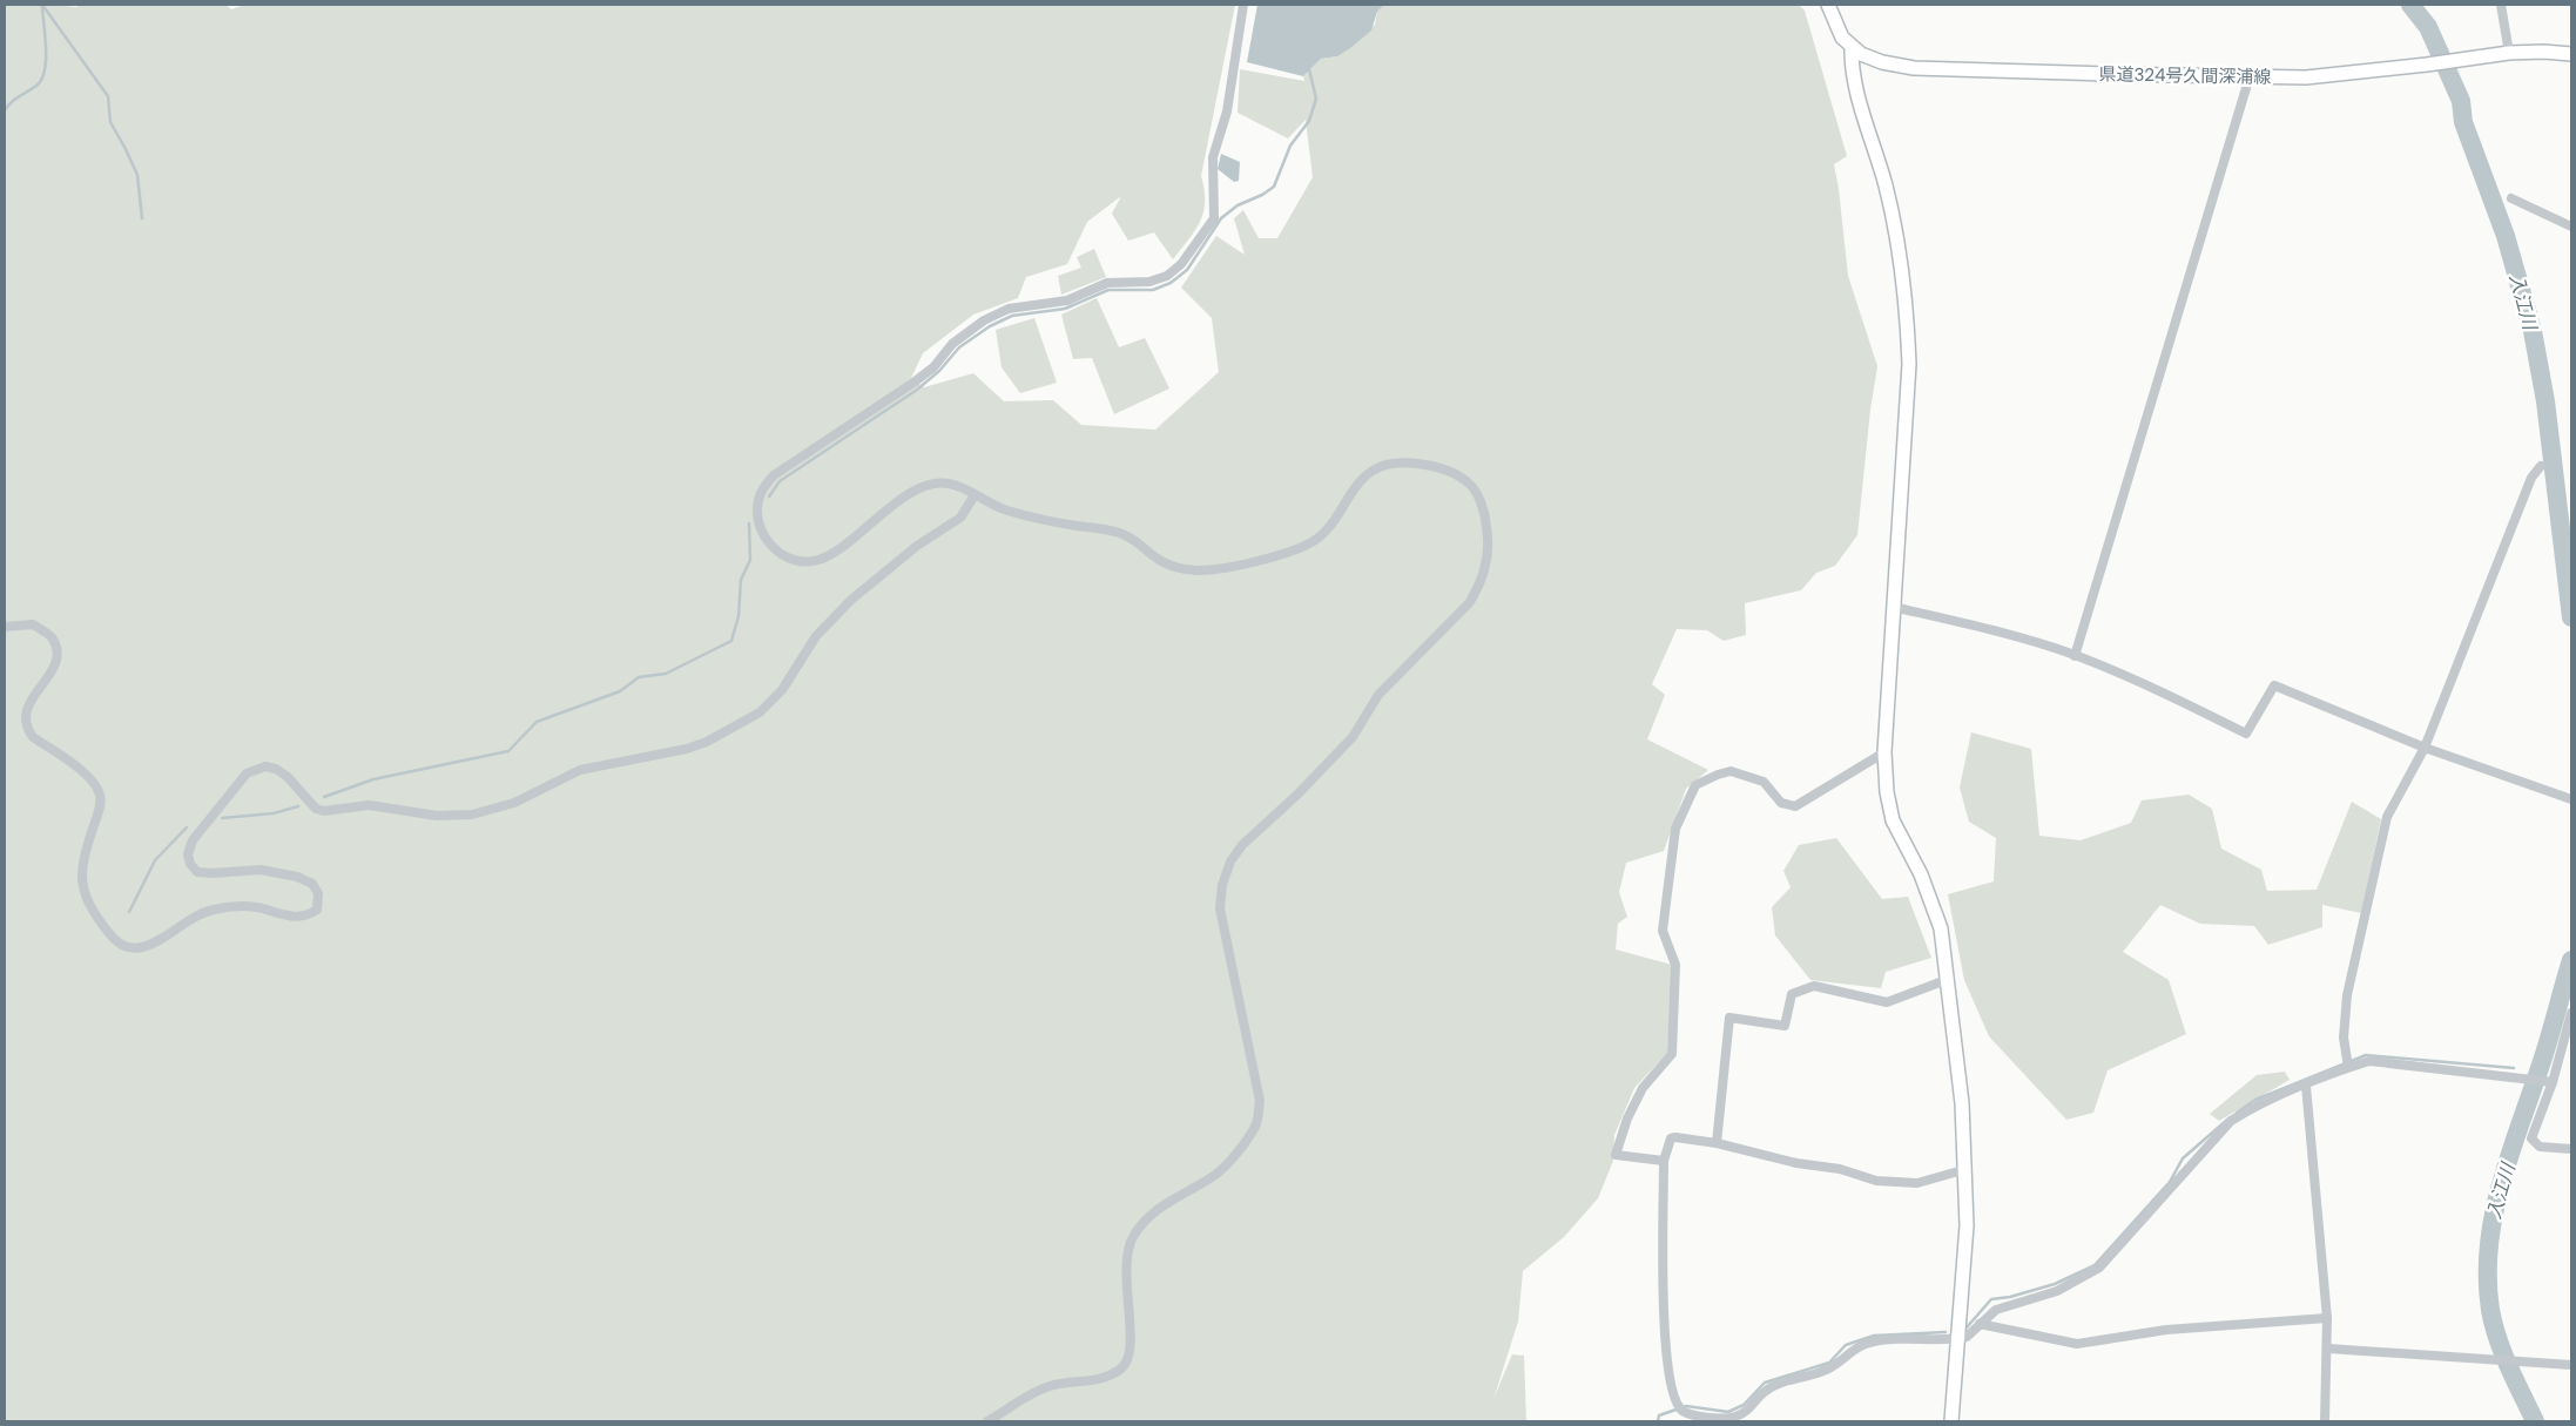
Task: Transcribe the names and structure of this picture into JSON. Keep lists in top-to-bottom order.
{
  "streets": {
    "street": ["県道324号久間深浦線"]
  },
  "water": ["入江川"]
}
